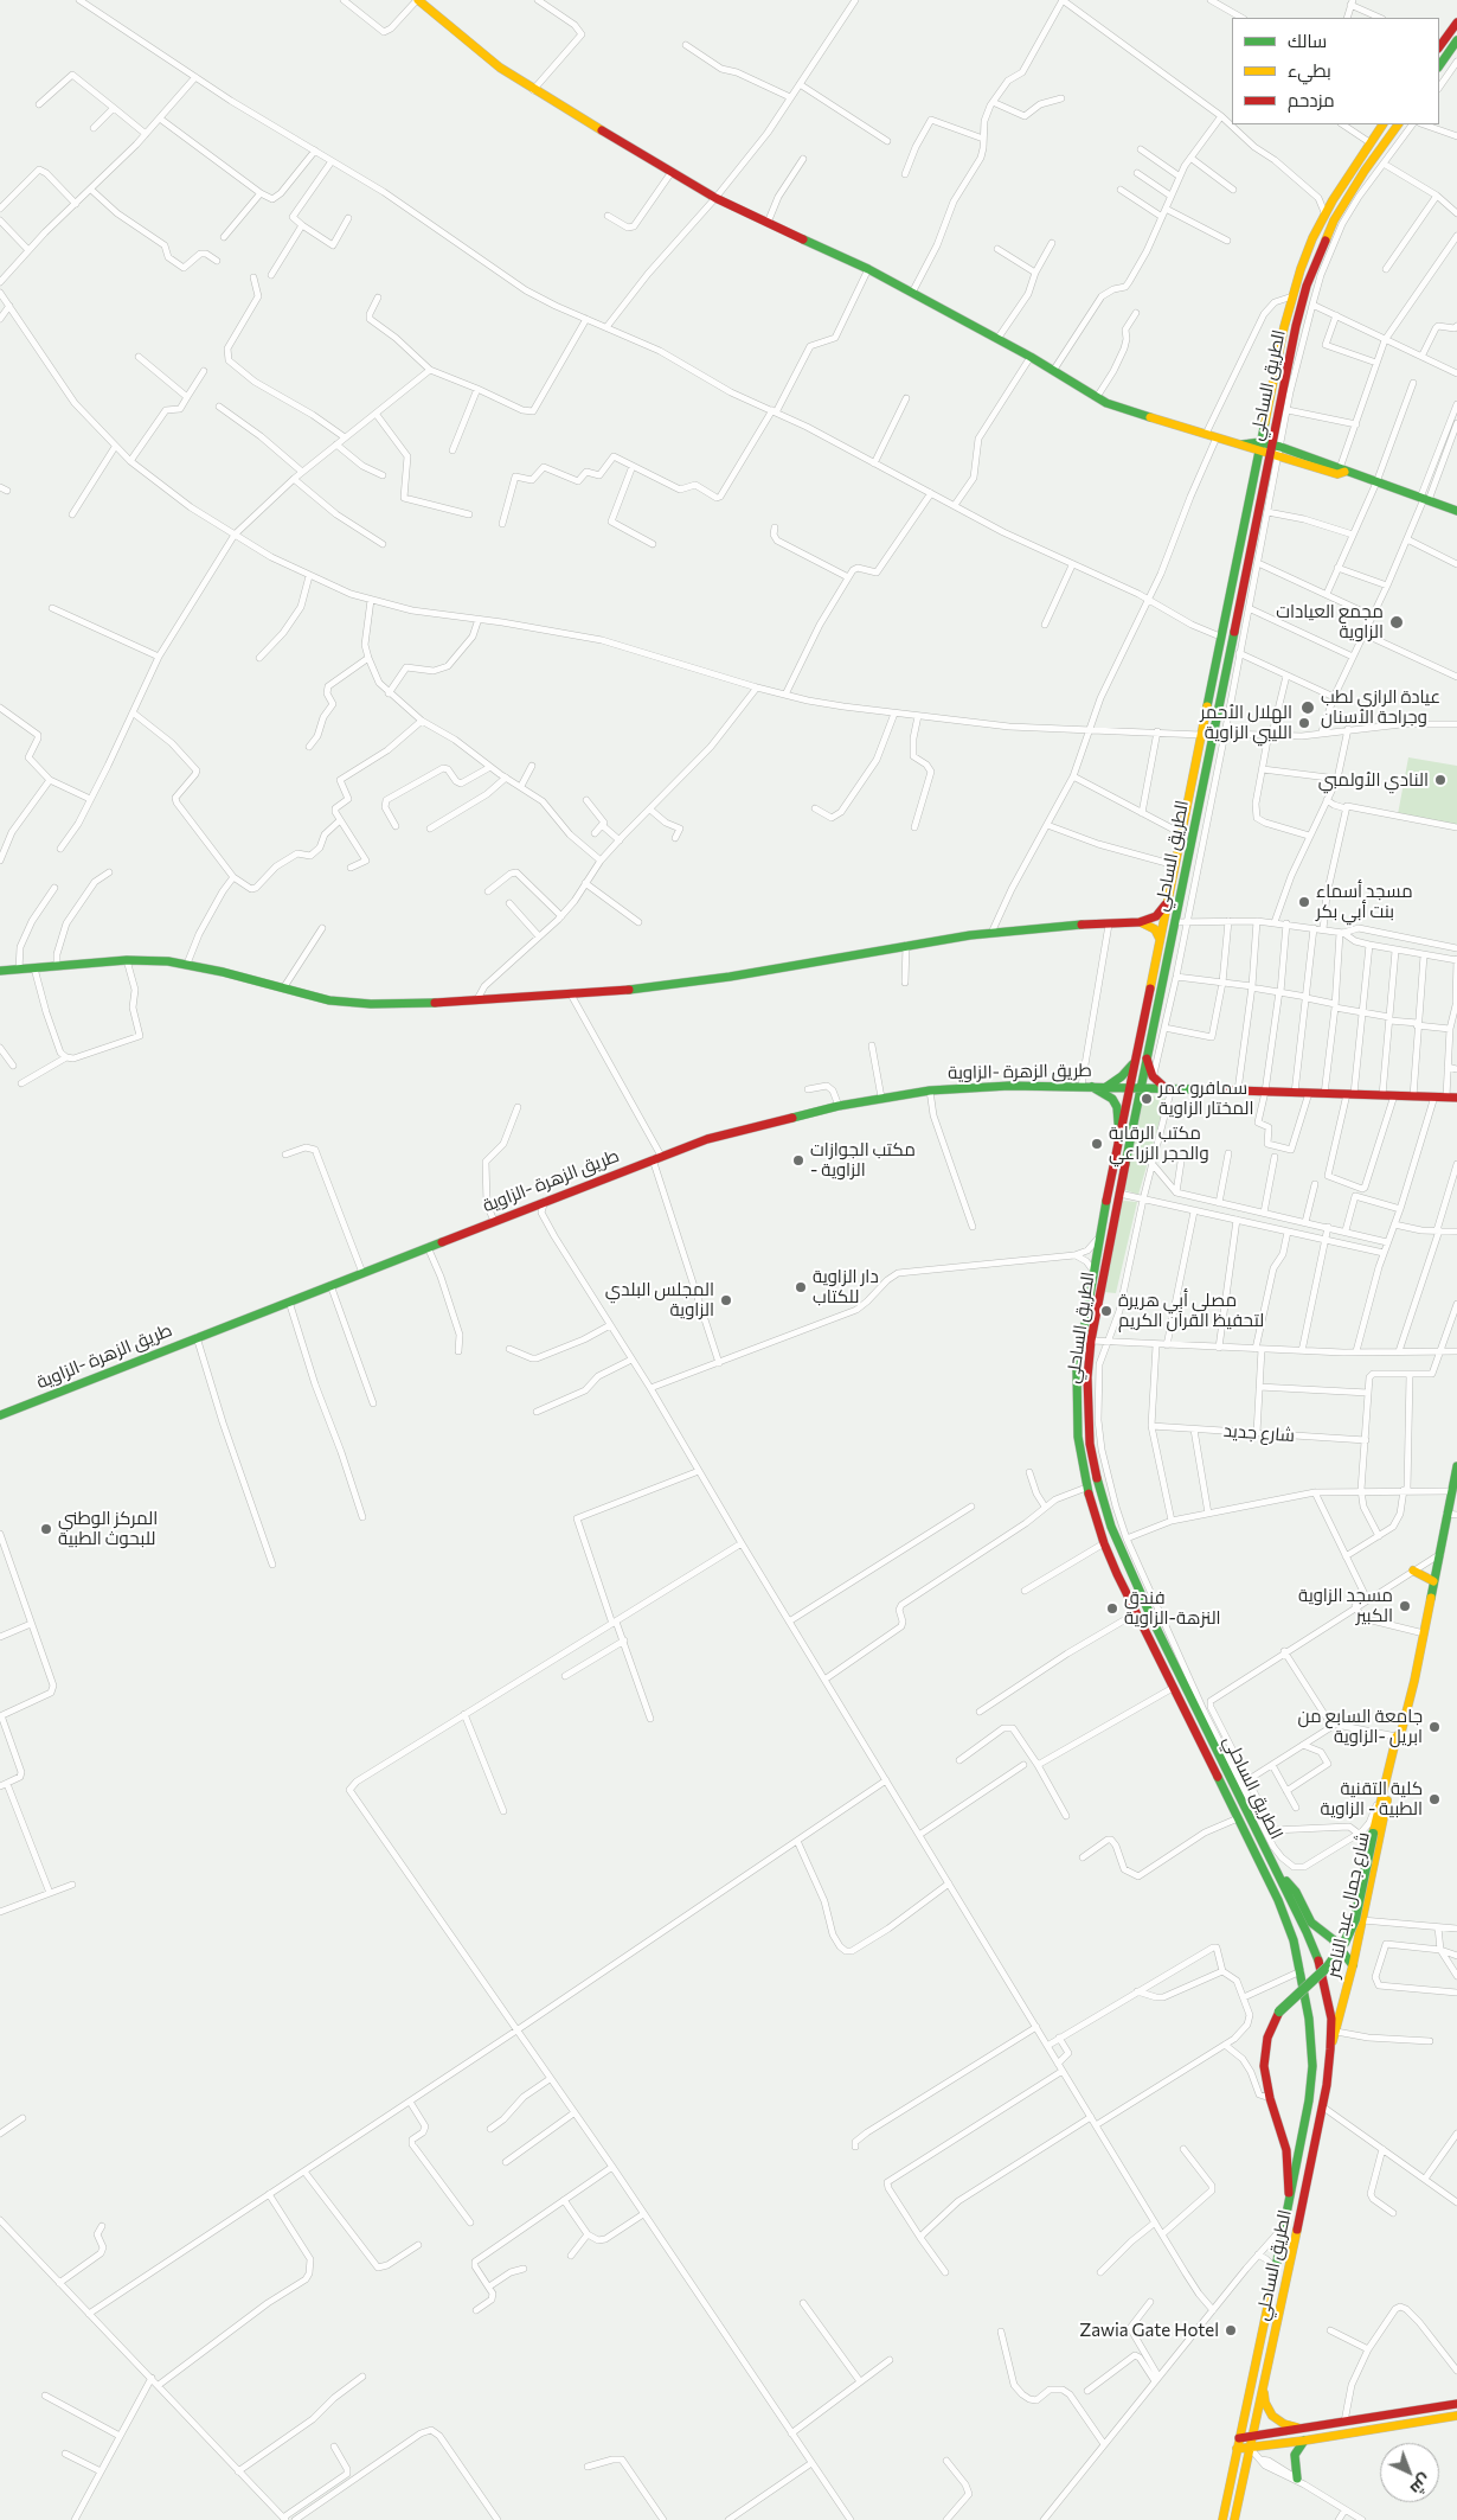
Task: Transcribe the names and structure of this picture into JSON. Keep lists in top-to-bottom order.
{
  "streets": {
    "main road": ["الطريق الساحلي", "طريق الزهرة -الزاوية", "شارع جمال عبد الناصر"],
    "street": ["شارع جديد"]
  },
  "crossings": [
    ["الطريق الساحلي", "طريق الزهرة -الزاوية"],
    ["الطريق الساحلي", "شارع جمال عبد الناصر"]
  ],
  "places": [
    "مجمع العيادات الزاوية",
    "عيادة الرازي لطب وجراحة الأسنان",
    "الهلال الأحمر الليبي الزاوية",
    "النادي الأولمبي",
    "مسجد أسماء بنت أبي بكر",
    "سمافرو عمر المختار الزاوية",
    "مكتب الرقابة والحجر الزراعي",
    "مكتب الجوازات - الزاوية",
    "دار الزاوية للكتاب",
    "المجلس البلدي الزاوية",
    "مصلى أبي هريرة لتحفيظ القرآن الكريم",
    "المركز الوطني للبحوث الطبية",
    "مسجد الزاوية الكبير",
    "فندق النزهة-الزاوية",
    "جامعة السابع من ابريل -الزاوية",
    "كلية التقنية الطبية - الزاوية",
    "Zawia Gate Hotel"
  ],
  "legend": ["سالك", "بطيء", "مزدحم"],
  "north": "bottom right"
}
